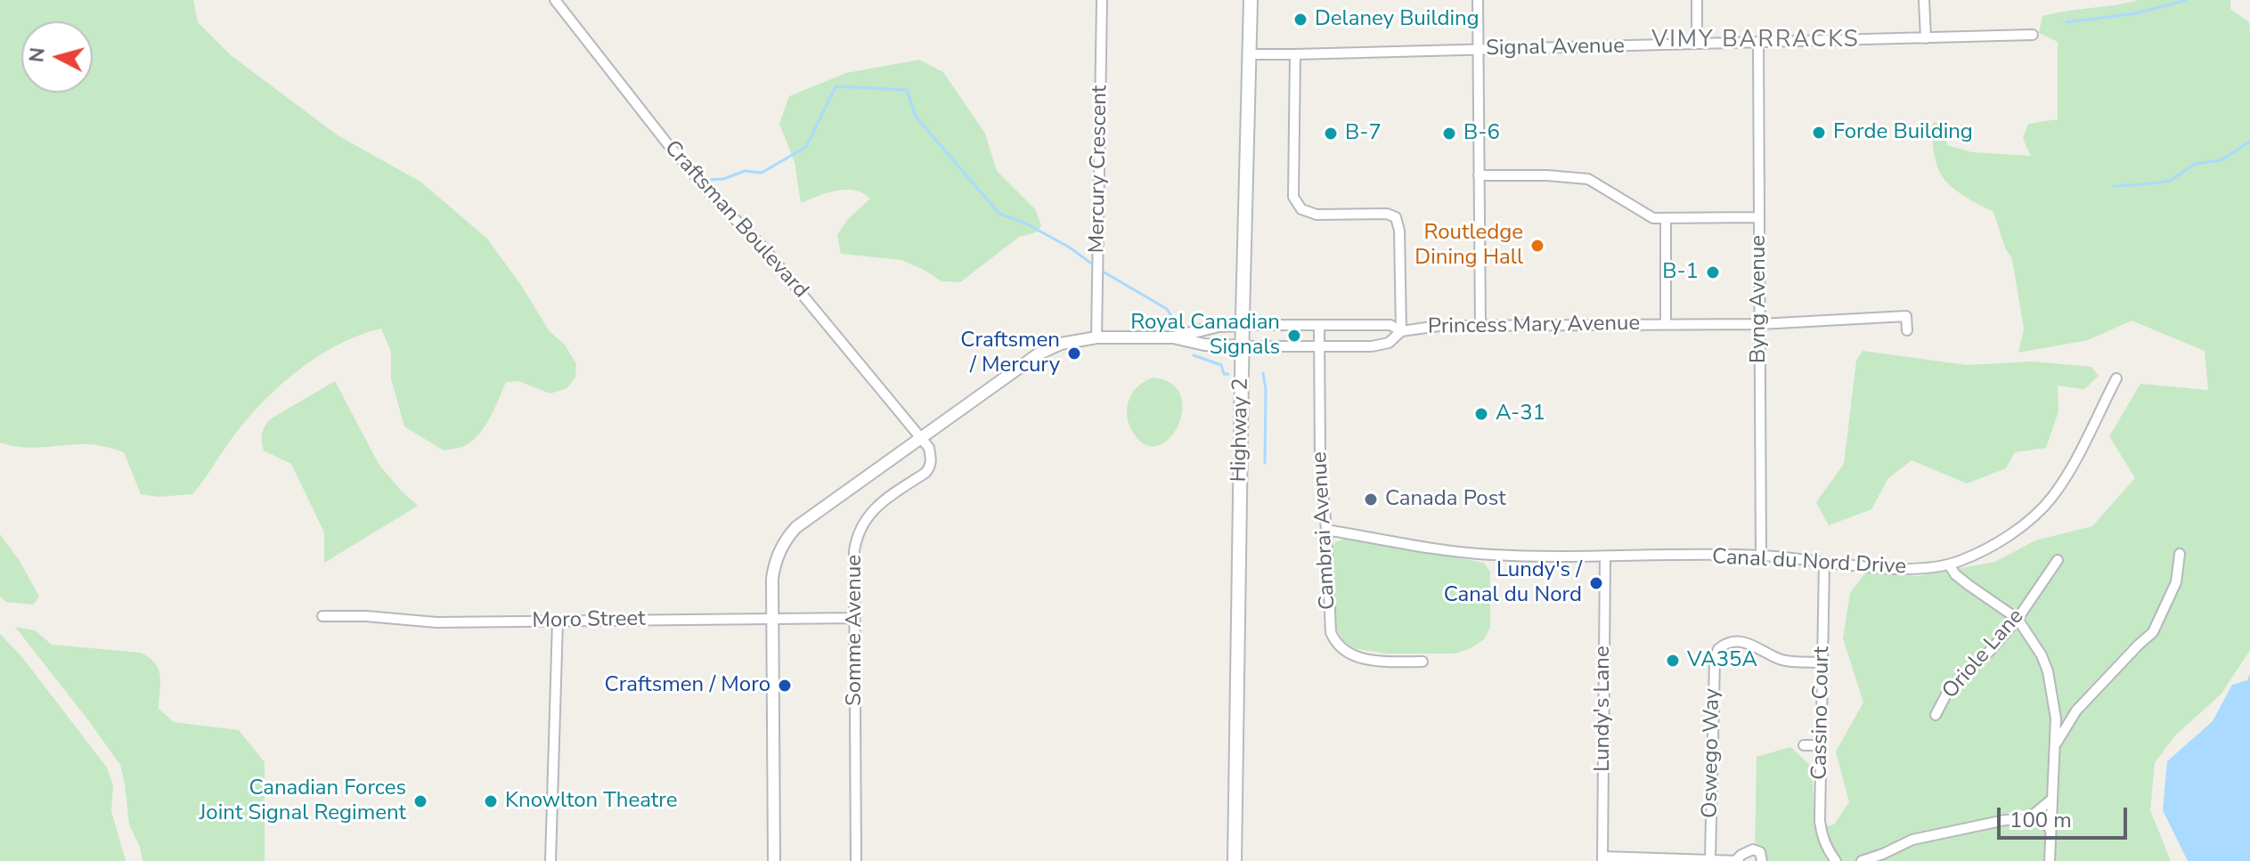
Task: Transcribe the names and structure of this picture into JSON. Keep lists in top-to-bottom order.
{
  "streets": {
    "main road": ["Highway 2"],
    "street": [
      "Signal Avenue",
      "Mercury Crescent",
      "Craftsman Boulevard",
      "Byng Avenue",
      "Princess Mary Avenue",
      "Cambrai Avenue",
      "Canal du Nord Drive",
      "Moro Street",
      "Somme Avenue",
      "Oriole Lane",
      "Lundy's Lane",
      "Cassino Court",
      "Oswego Way"
    ]
  },
  "crossings": [
    ["Signal Avenue", "Byng Avenue"],
    ["Signal Avenue", "Highway 2"],
    ["Craftsman Boulevard", "Somme Avenue"],
    ["Byng Avenue", "Princess Mary Avenue"],
    ["Byng Avenue", "Canal du Nord Drive"],
    ["Princess Mary Avenue", "Highway 2"],
    ["Princess Mary Avenue", "Cambrai Avenue"],
    ["Cambrai Avenue", "Canal du Nord Drive"],
    ["Canal du Nord Drive", "Lundy's Lane"],
    ["Canal du Nord Drive", "Cassino Court"],
    ["Moro Street", "Somme Avenue"],
    ["Cassino Court", "Oswego Way"]
  ],
  "districts": ["VIMY BARRACKS"],
  "places": [
    "Delaney Building",
    "Forde Building",
    "B-7",
    "B-6",
    "Routledge Dining Hall",
    "B-1",
    "Royal Canadian Signals",
    "Craftsmen / Mercury",
    "A-31",
    "Canada Post",
    "Lundy's / Canal du Nord",
    "VA35A",
    "Craftsmen / Moro",
    "Canadian Forces Joint Signal Regiment",
    "Knowlton Theatre"
  ],
  "scale_bar": "100 m",
  "north": "left"
}
